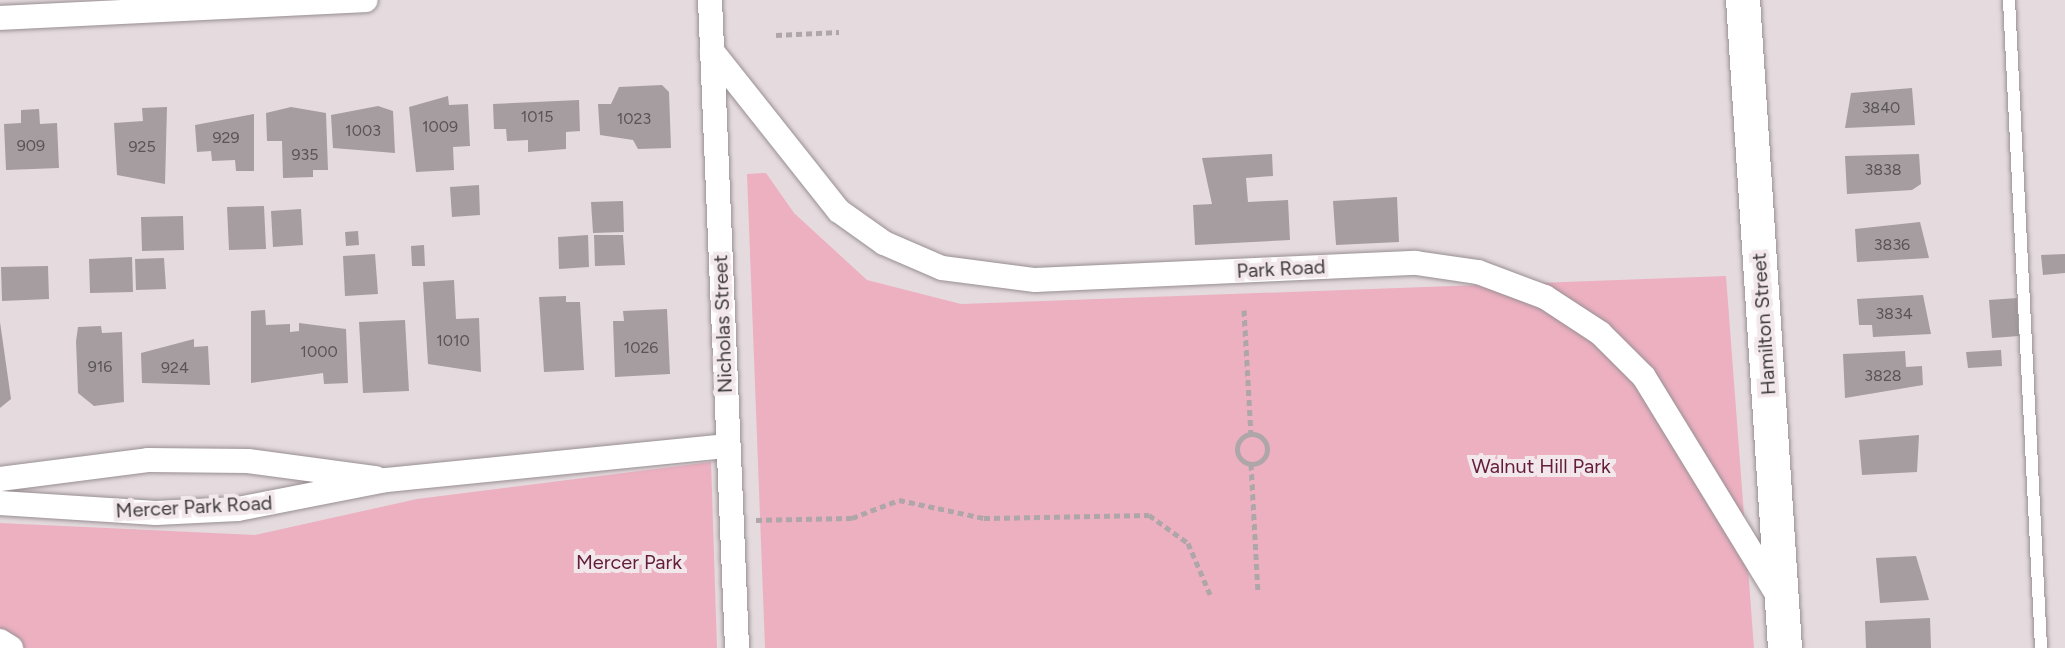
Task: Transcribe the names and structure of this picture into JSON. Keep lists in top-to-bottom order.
{
  "streets": {
    "main road": ["Hamilton Street"],
    "street": ["Park Road", "Nicholas Street", "Mercer Park Road"]
  },
  "crossings": [
    ["Park Road", "Nicholas Street"],
    ["Park Road", "Hamilton Street"],
    ["Nicholas Street", "Mercer Park Road"]
  ],
  "parks": ["Walnut Hill Park", "Mercer Park"],
  "house_numbers": [
    "3840",
    "1015",
    "1023",
    "1009",
    "1003",
    "929",
    "909",
    "925",
    "935",
    "3838",
    "3836",
    "3834",
    "1010",
    "1026",
    "1000",
    "916",
    "924",
    "3828"
  ]
}
